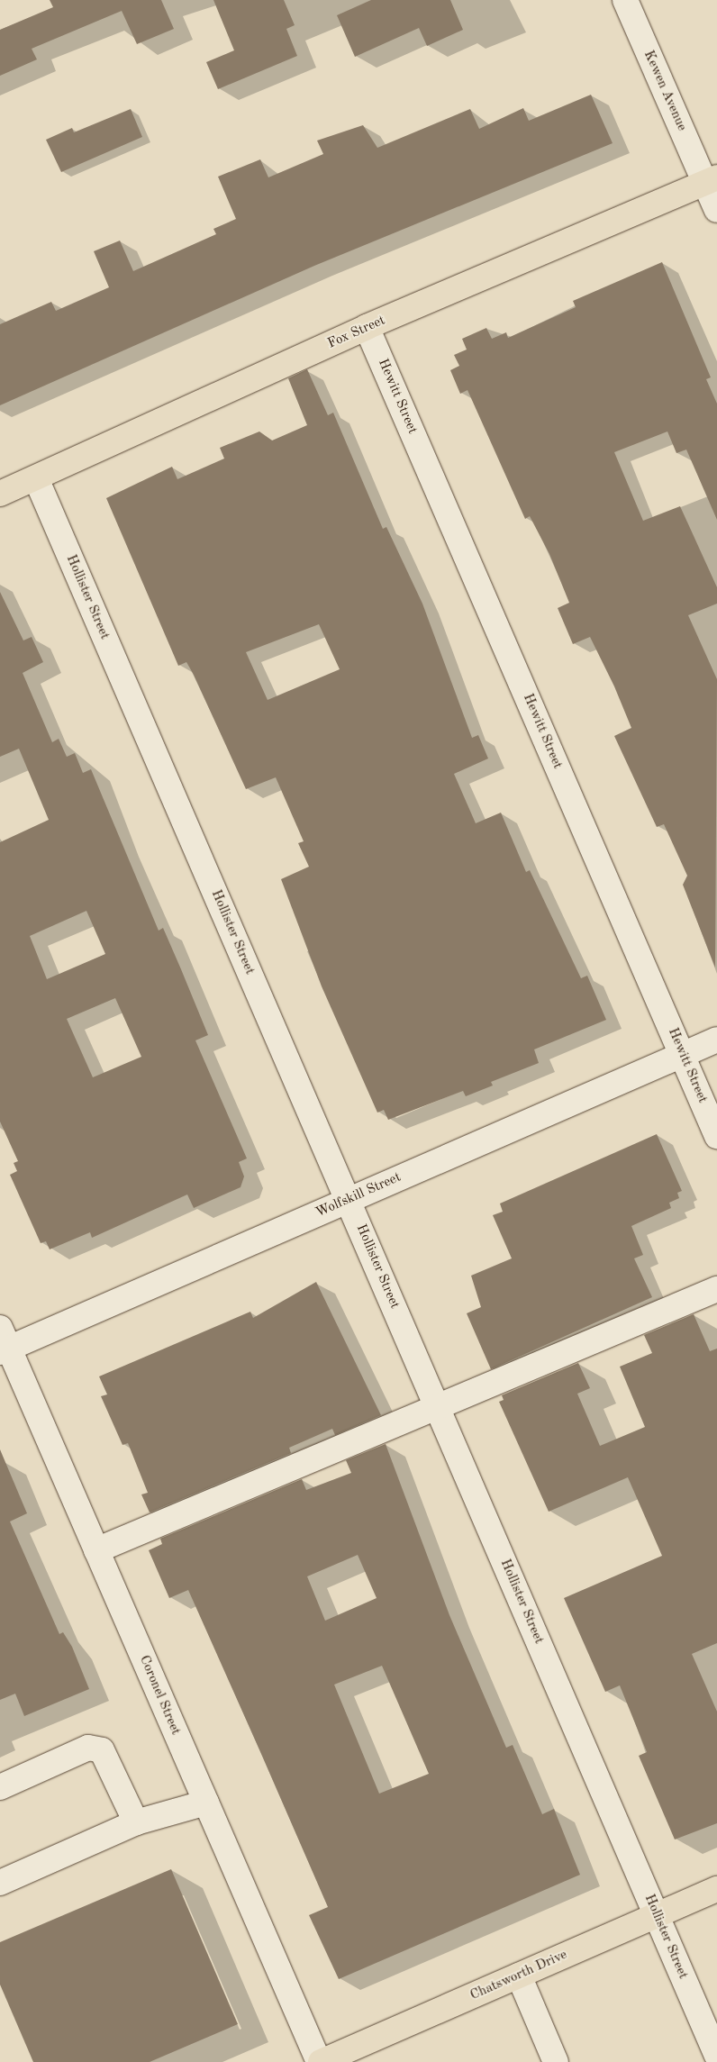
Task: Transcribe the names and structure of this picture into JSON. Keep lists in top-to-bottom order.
{
  "streets": {
    "main road": ["Fox Street", "Chatsworth Drive"],
    "street": [
      "Kewen Avenue",
      "Hewitt Street",
      "Hollister Street",
      "Wolfskill Street",
      "Coronel Street"
    ]
  },
  "crossings": [
    ["Kewen Avenue", "Fox Street"],
    ["Fox Street", "Hewitt Street"],
    ["Fox Street", "Hollister Street"],
    ["Hewitt Street", "Wolfskill Street"],
    ["Hollister Street", "Wolfskill Street"],
    ["Hollister Street", "Chatsworth Drive"],
    ["Wolfskill Street", "Coronel Street"],
    ["Coronel Street", "Chatsworth Drive"]
  ]
}
